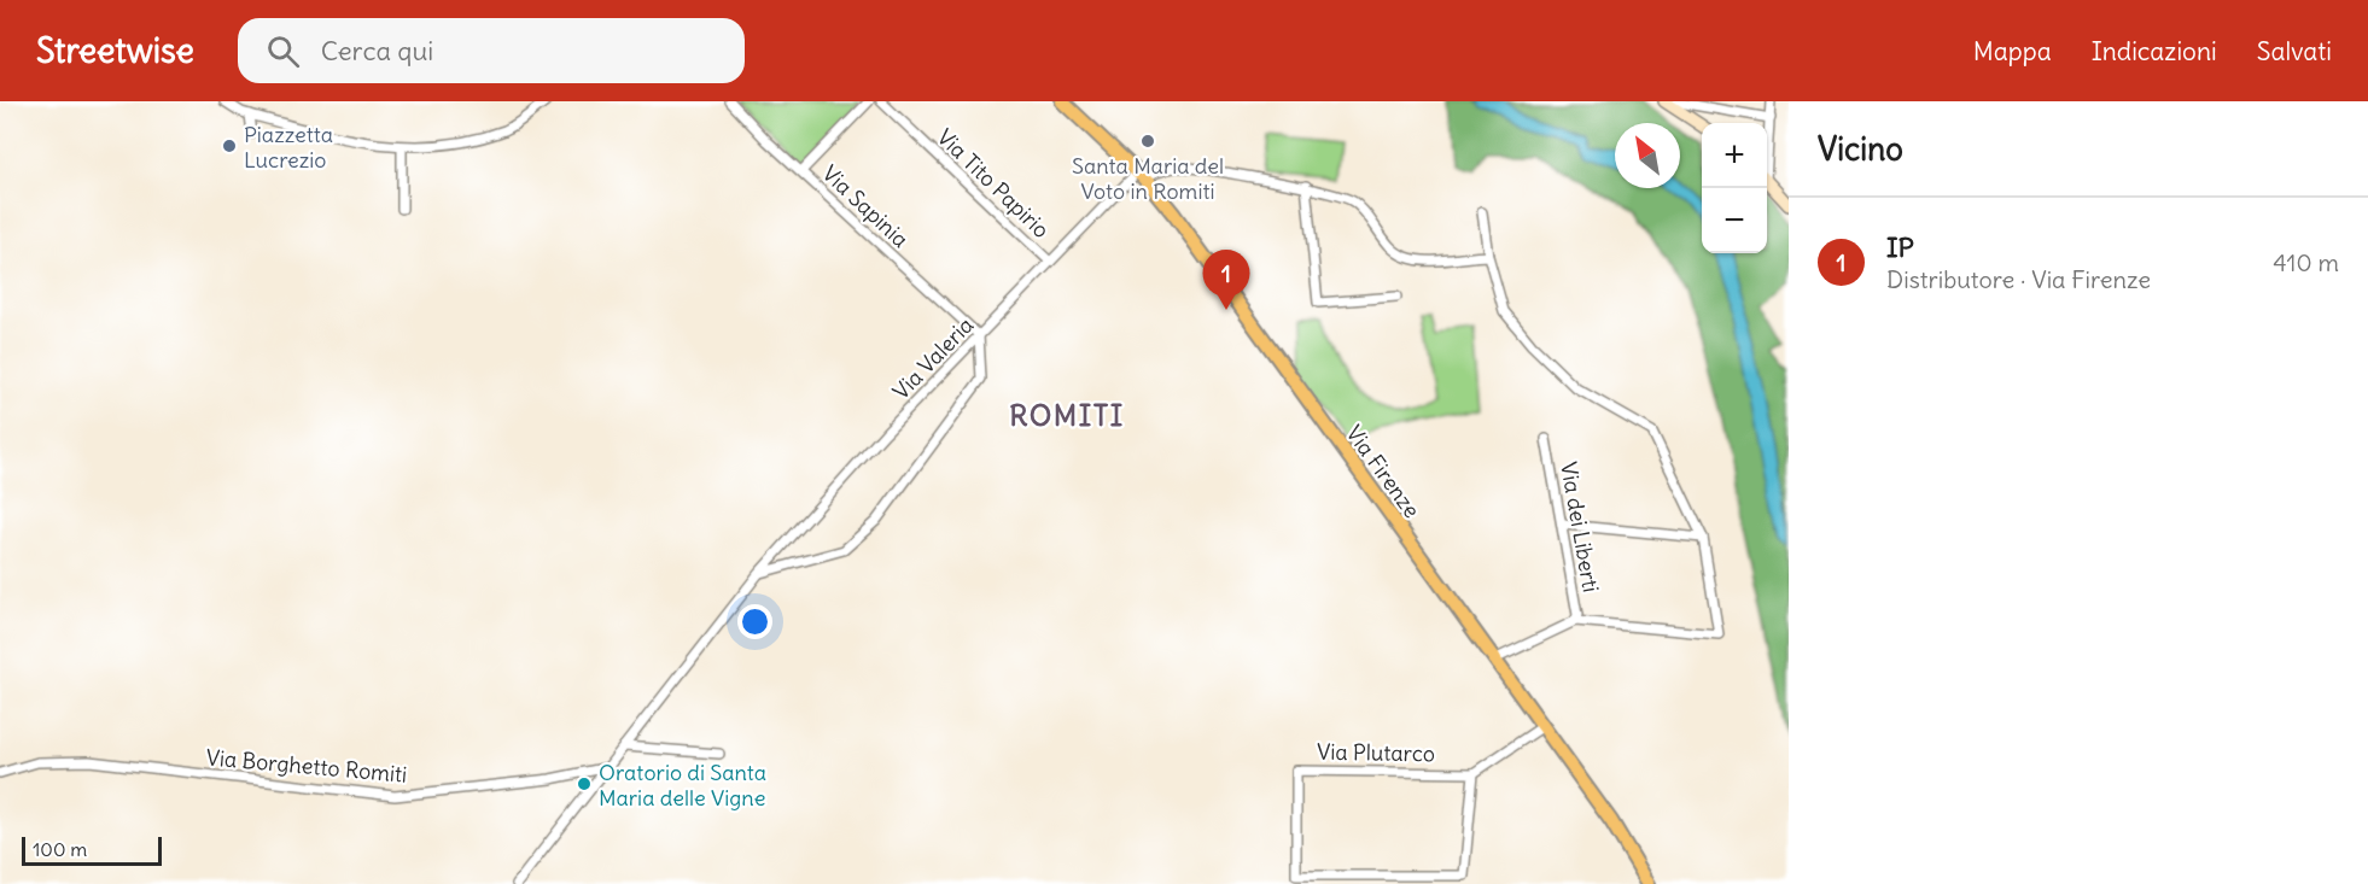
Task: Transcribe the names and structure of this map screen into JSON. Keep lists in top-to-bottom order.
{
  "streets": {
    "main road": ["Via Firenze"],
    "street": [
      "Via Tito Papirio",
      "Via Sapinia",
      "Via Valeria",
      "Via dei Liberti",
      "Via Plutarco",
      "Via Borghetto Romiti"
    ]
  },
  "crossings": [
    ["Via Tito Papirio", "Via Valeria"],
    ["Via Sapinia", "Via Valeria"],
    ["Via Valeria", "Via Firenze"],
    ["Via Valeria", "Via Borghetto Romiti"]
  ],
  "districts": ["ROMITI"],
  "places": ["Santa Maria del Voto in Romiti", "Piazzetta Lucrezio", "Oratorio di Santa Maria delle Vigne"],
  "scale_bar": "100 m",
  "north": "top left",
  "page": {
    "header": "Streetwise",
    "search": "Cerca qui",
    "nav": ["Mappa", "Indicazioni", "Salvati"],
    "heading": "Vicino",
    "map_buttons": ["+", "−"],
    "list": [
      {
        "mark": "1",
        "name": "IP",
        "note": "Distributore · Via Firenze",
        "value": "410 m"
      }
    ],
    "pins": "1",
    "scale": "100 m"
  }
}
